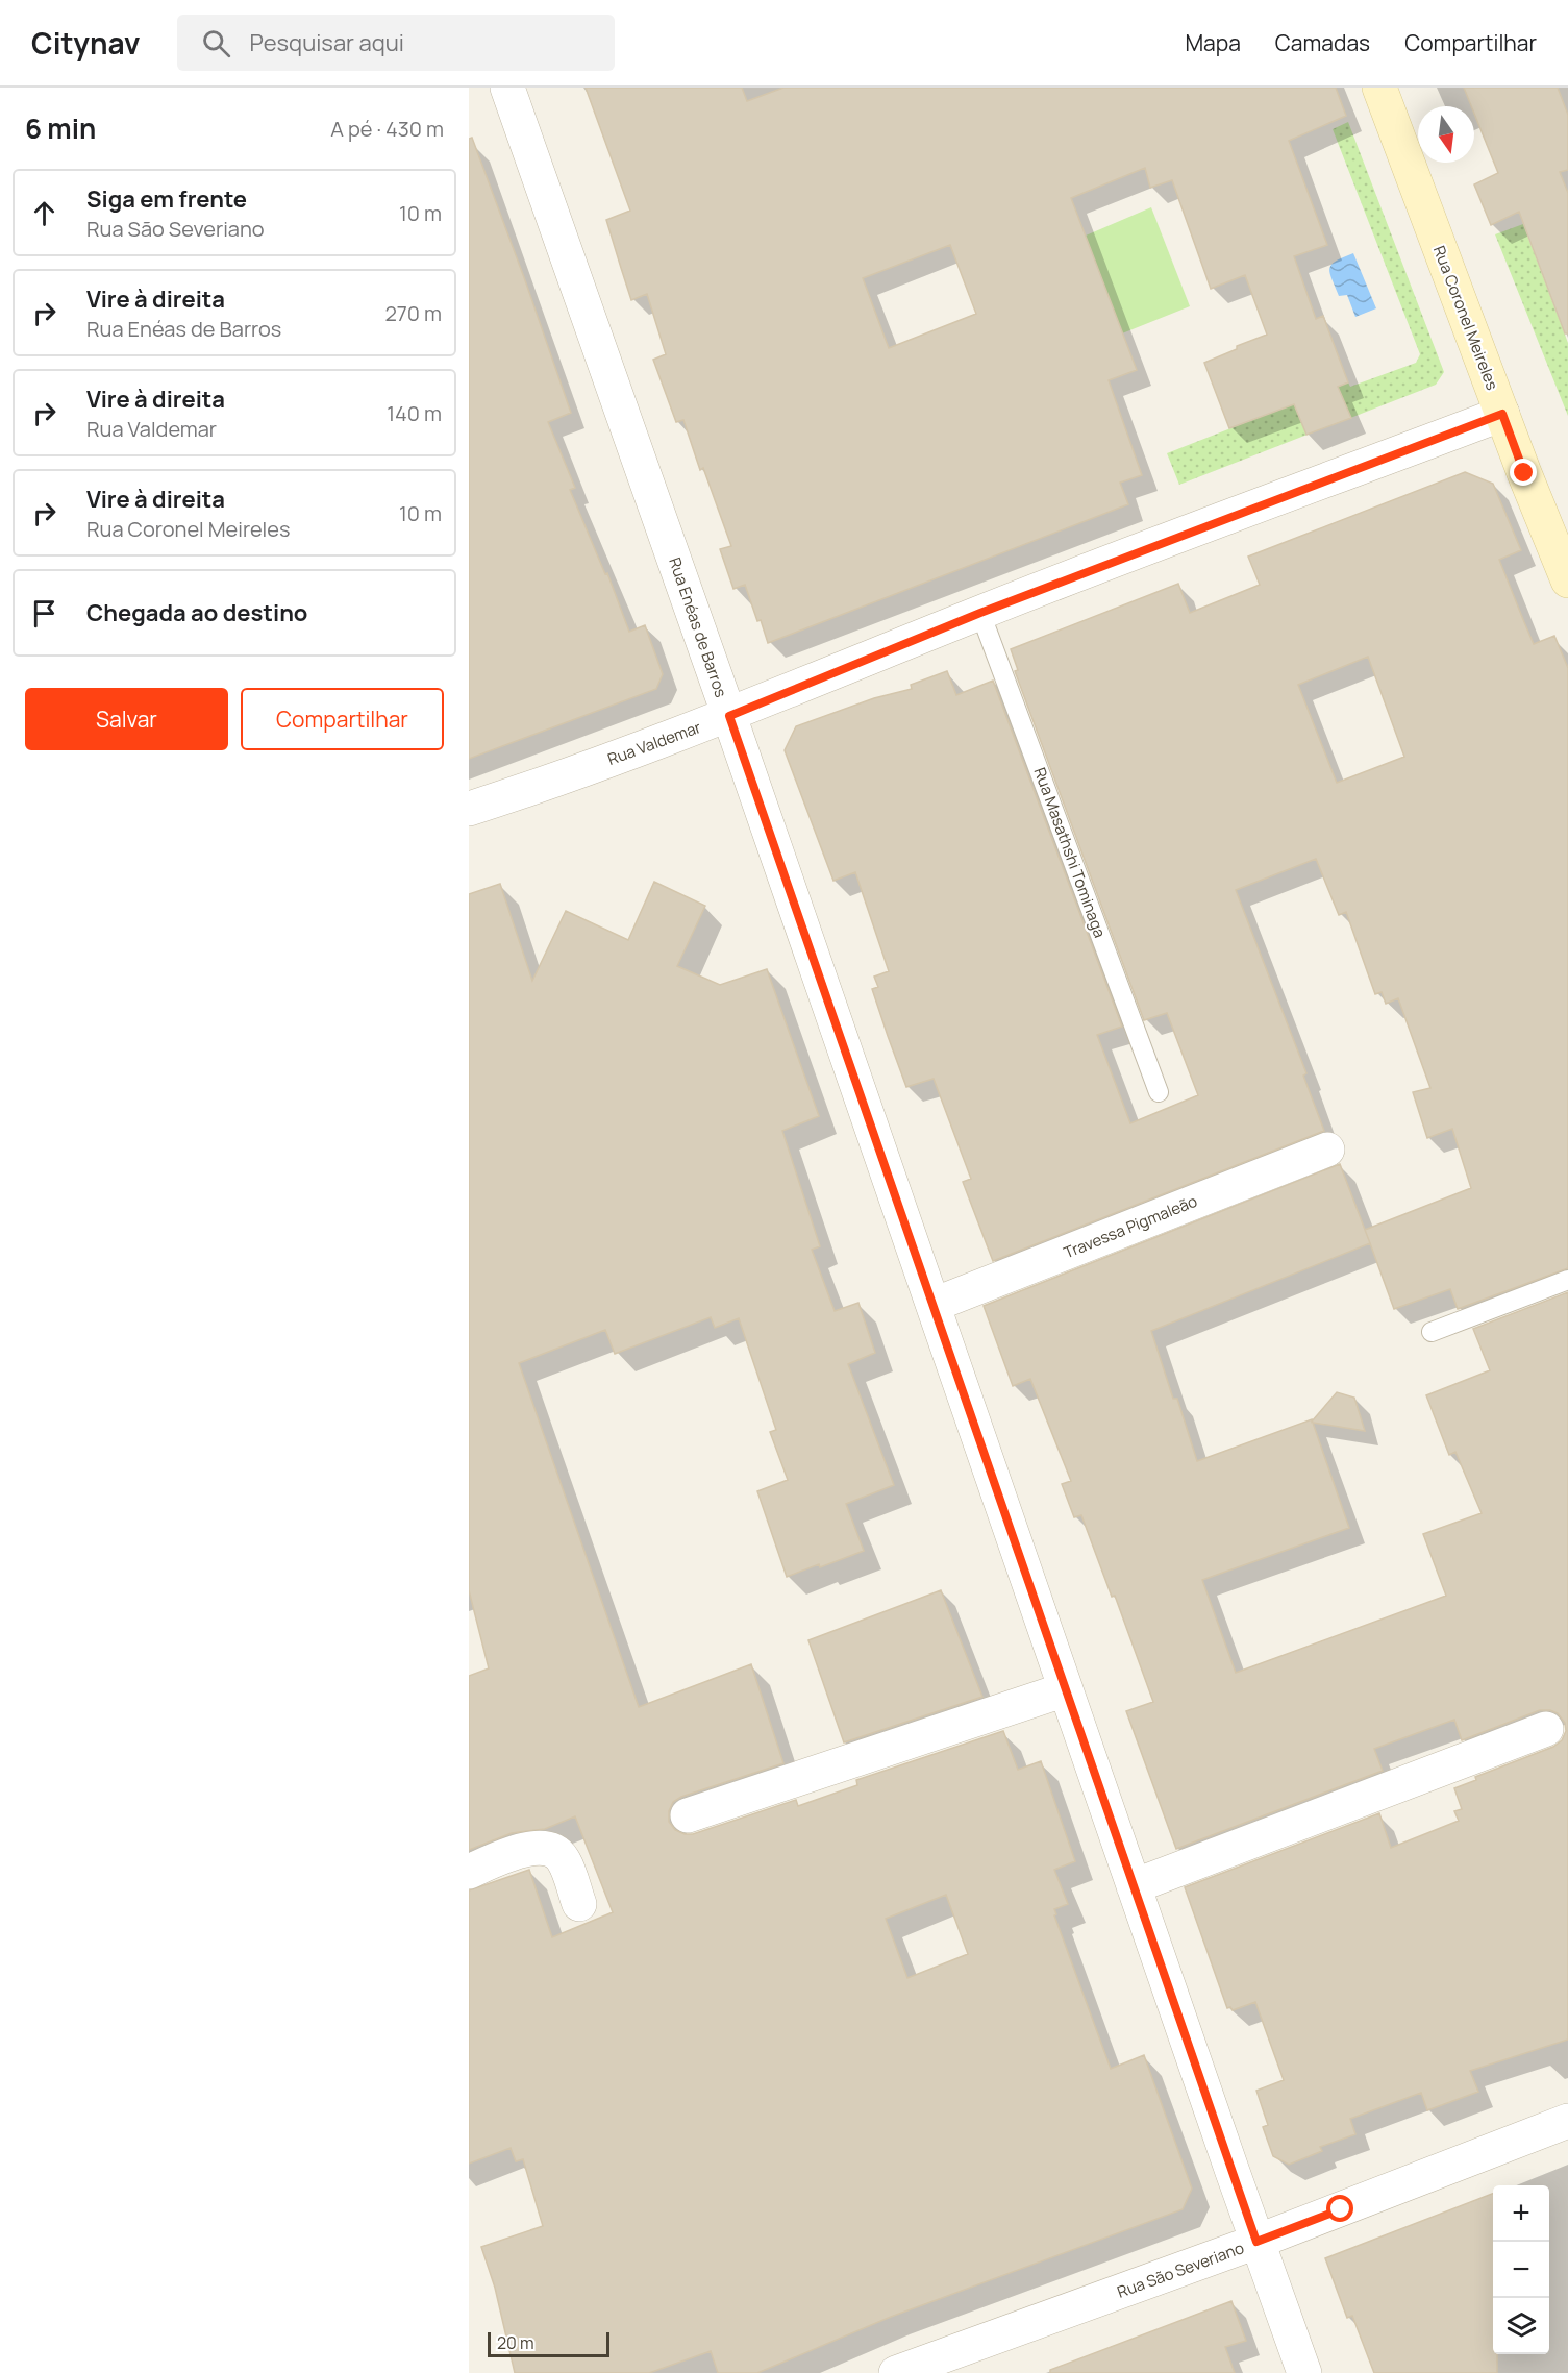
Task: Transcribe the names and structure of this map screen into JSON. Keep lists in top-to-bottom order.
{
  "streets": {
    "street": [
      "Rua Coronel Meireles",
      "Rua Enéas de Barros",
      "Rua Valdemar",
      "Travessa Pigmaleão",
      "Rua São Severiano"
    ],
    "lane": ["Rua Masathshi Tominaga"]
  },
  "crossings": [
    ["Rua Coronel Meireles", "Rua Valdemar"],
    ["Rua Enéas de Barros", "Rua Valdemar"],
    ["Rua Enéas de Barros", "Travessa Pigmaleão"],
    ["Rua Enéas de Barros", "Rua São Severiano"],
    ["Rua Valdemar", "Rua Masathshi Tominaga"]
  ],
  "scale_bar": "20 m",
  "north": "bottom",
  "page": {
    "header": "Citynav",
    "search": "Pesquisar aqui",
    "nav": ["Mapa", "Camadas", "Compartilhar"],
    "heading": ["6 min", "A pé · 430 m"],
    "list": [
      ["Siga em frente", "Rua São Severiano", "10 m"],
      ["Vire à direita", "Rua Enéas de Barros", "270 m"],
      ["Vire à direita", "Rua Valdemar", "140 m"],
      ["Vire à direita", "Rua Coronel Meireles", "10 m"],
      "Chegada ao destino"
    ],
    "buttons": ["Salvar", "Compartilhar"],
    "map_buttons": ["+", "−"],
    "scale": "20 m"
  }
}
